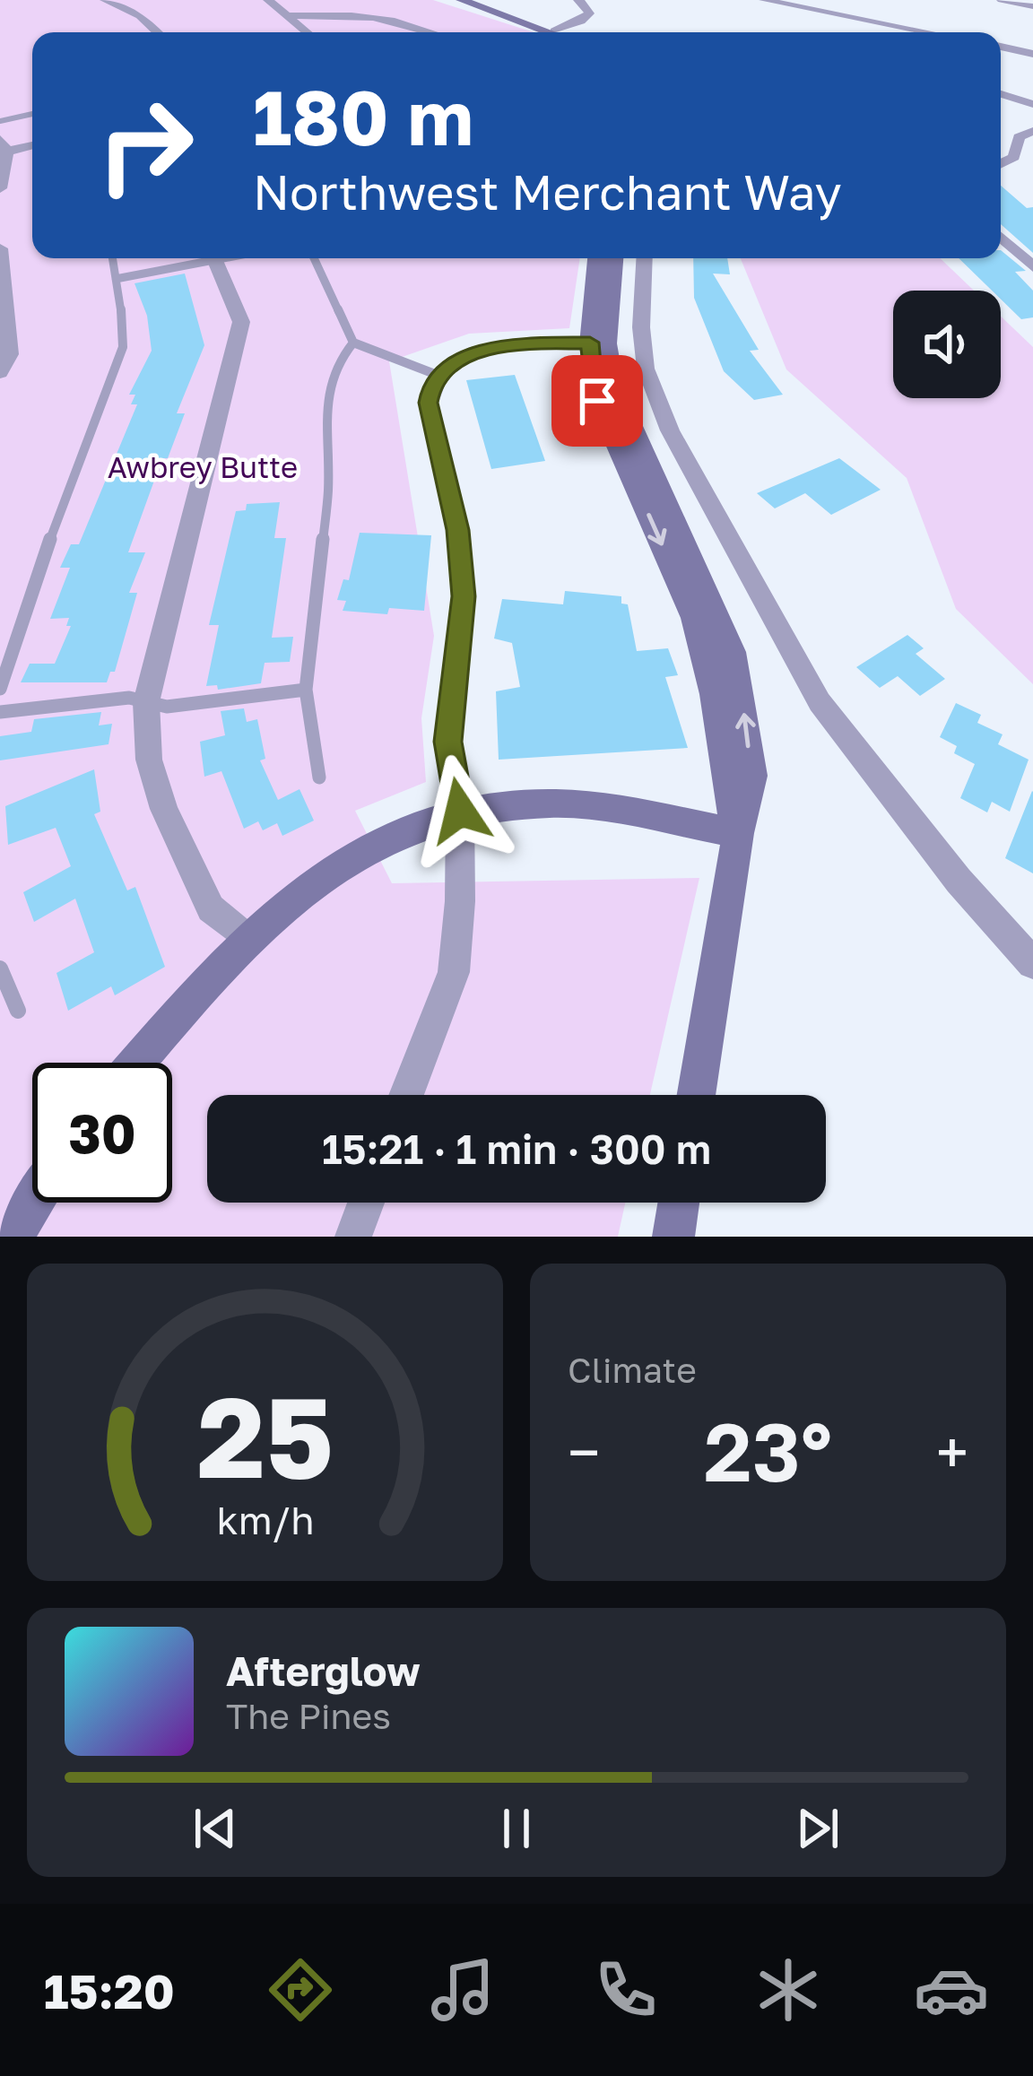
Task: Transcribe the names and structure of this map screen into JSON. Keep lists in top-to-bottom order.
{
  "parks": ["Awbrey Butte"],
  "page": {
    "turn": ["180 m", "Northwest Merchant Way"],
    "limit": "30",
    "trip": "15:21 · 1 min · 300 m",
    "tile": "Climate",
    "heat": ["−", "23°", "+"],
    "song": ["Afterglow", "The Pines"],
    "tabs": "15:20",
    "gauge": ["25", "km/h"]
  }
}
